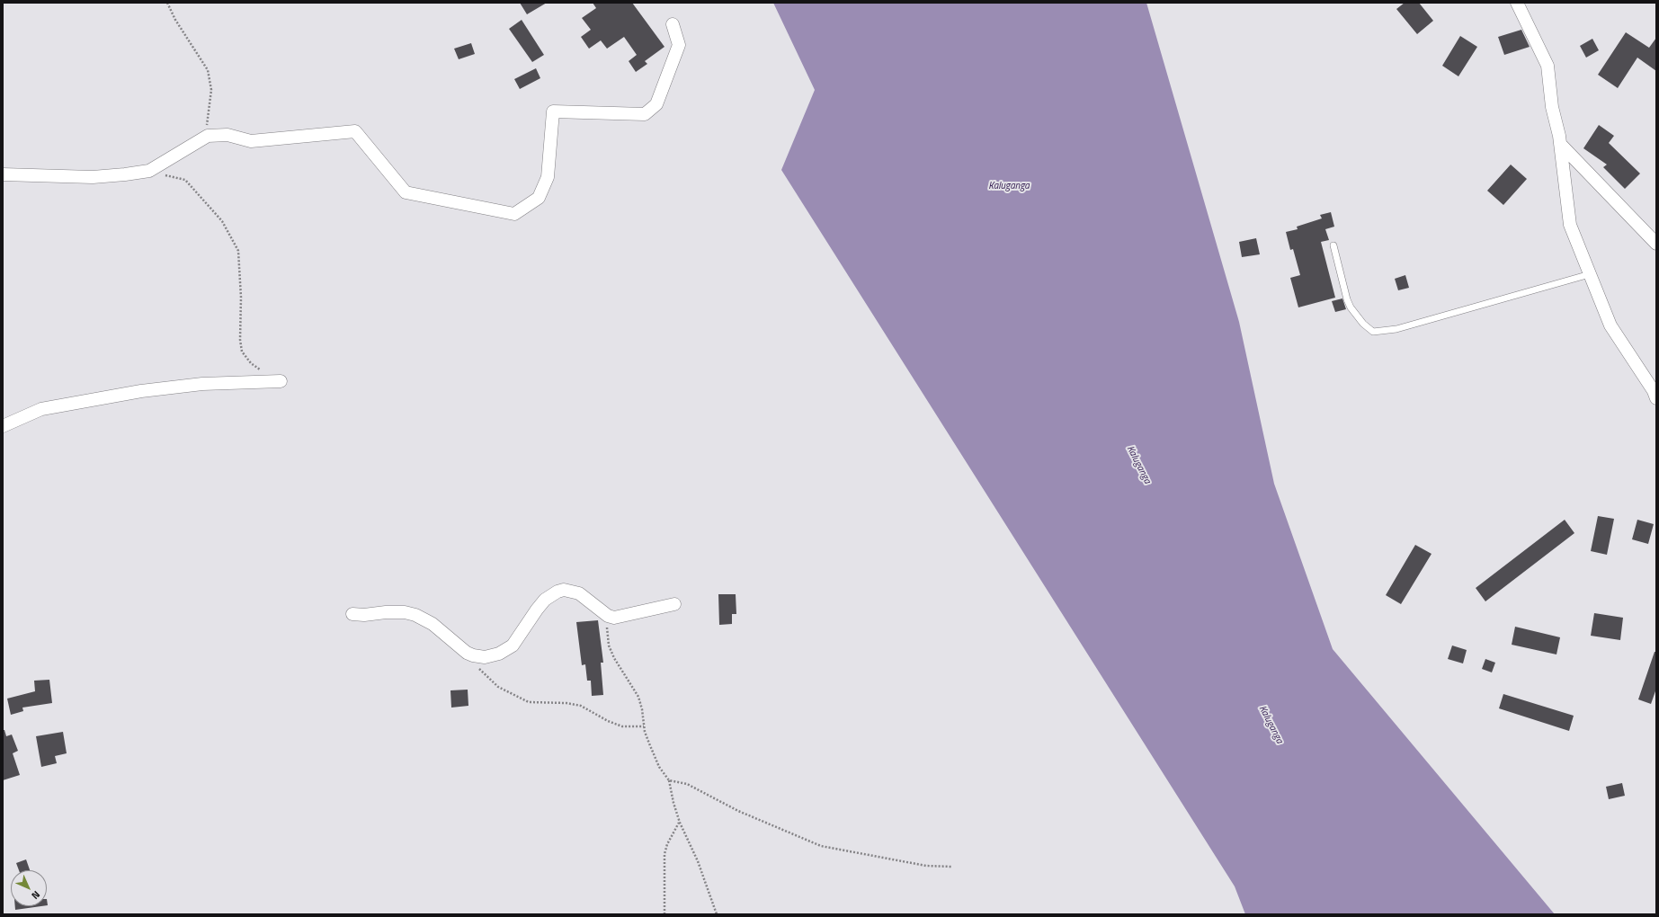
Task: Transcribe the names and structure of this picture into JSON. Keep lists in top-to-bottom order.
{
  "water": ["Kaluganga"],
  "north": "bottom right"
}
